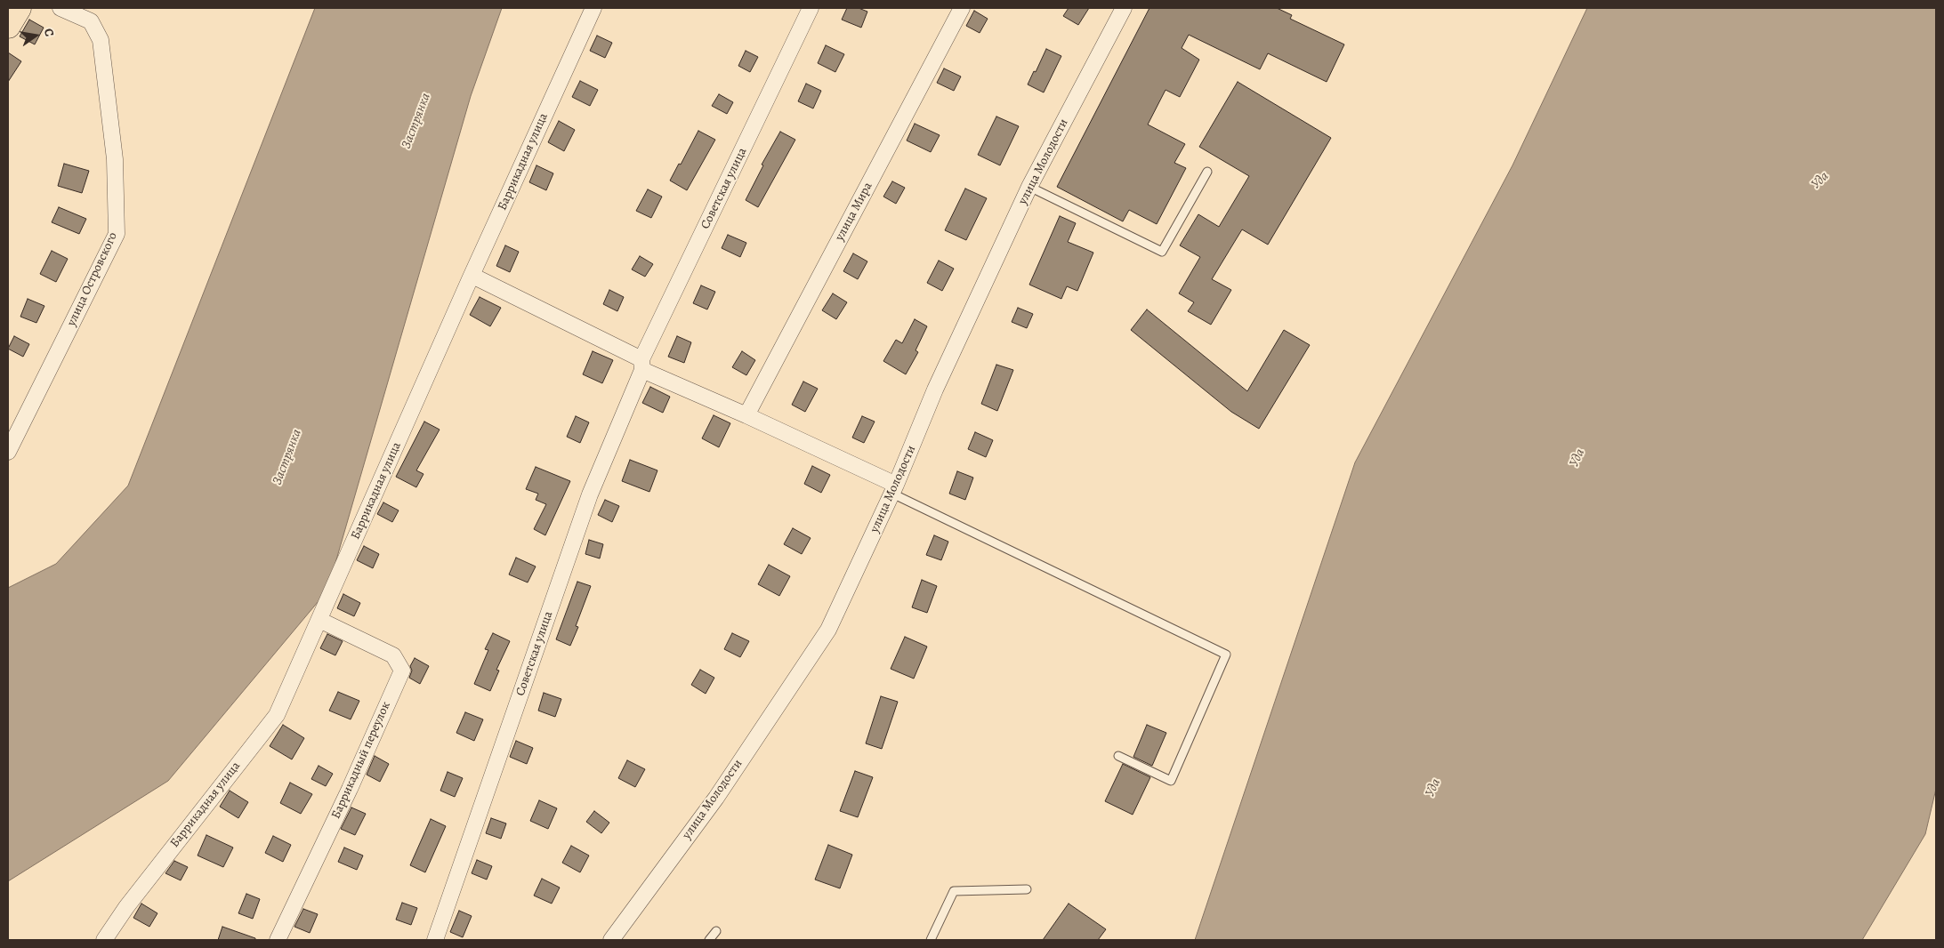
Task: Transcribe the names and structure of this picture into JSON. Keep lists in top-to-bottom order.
{
  "streets": {
    "street": [
      "Баррикадная улица",
      "улица Молодости",
      "Советская улица",
      "улица Мира",
      "улица Островского",
      "Баррикадный переулок"
    ]
  },
  "crossings": [
    ["Баррикадная улица", "Баррикадный переулок"]
  ],
  "water": ["Застрянка", "Уда"],
  "north": "right"
}
